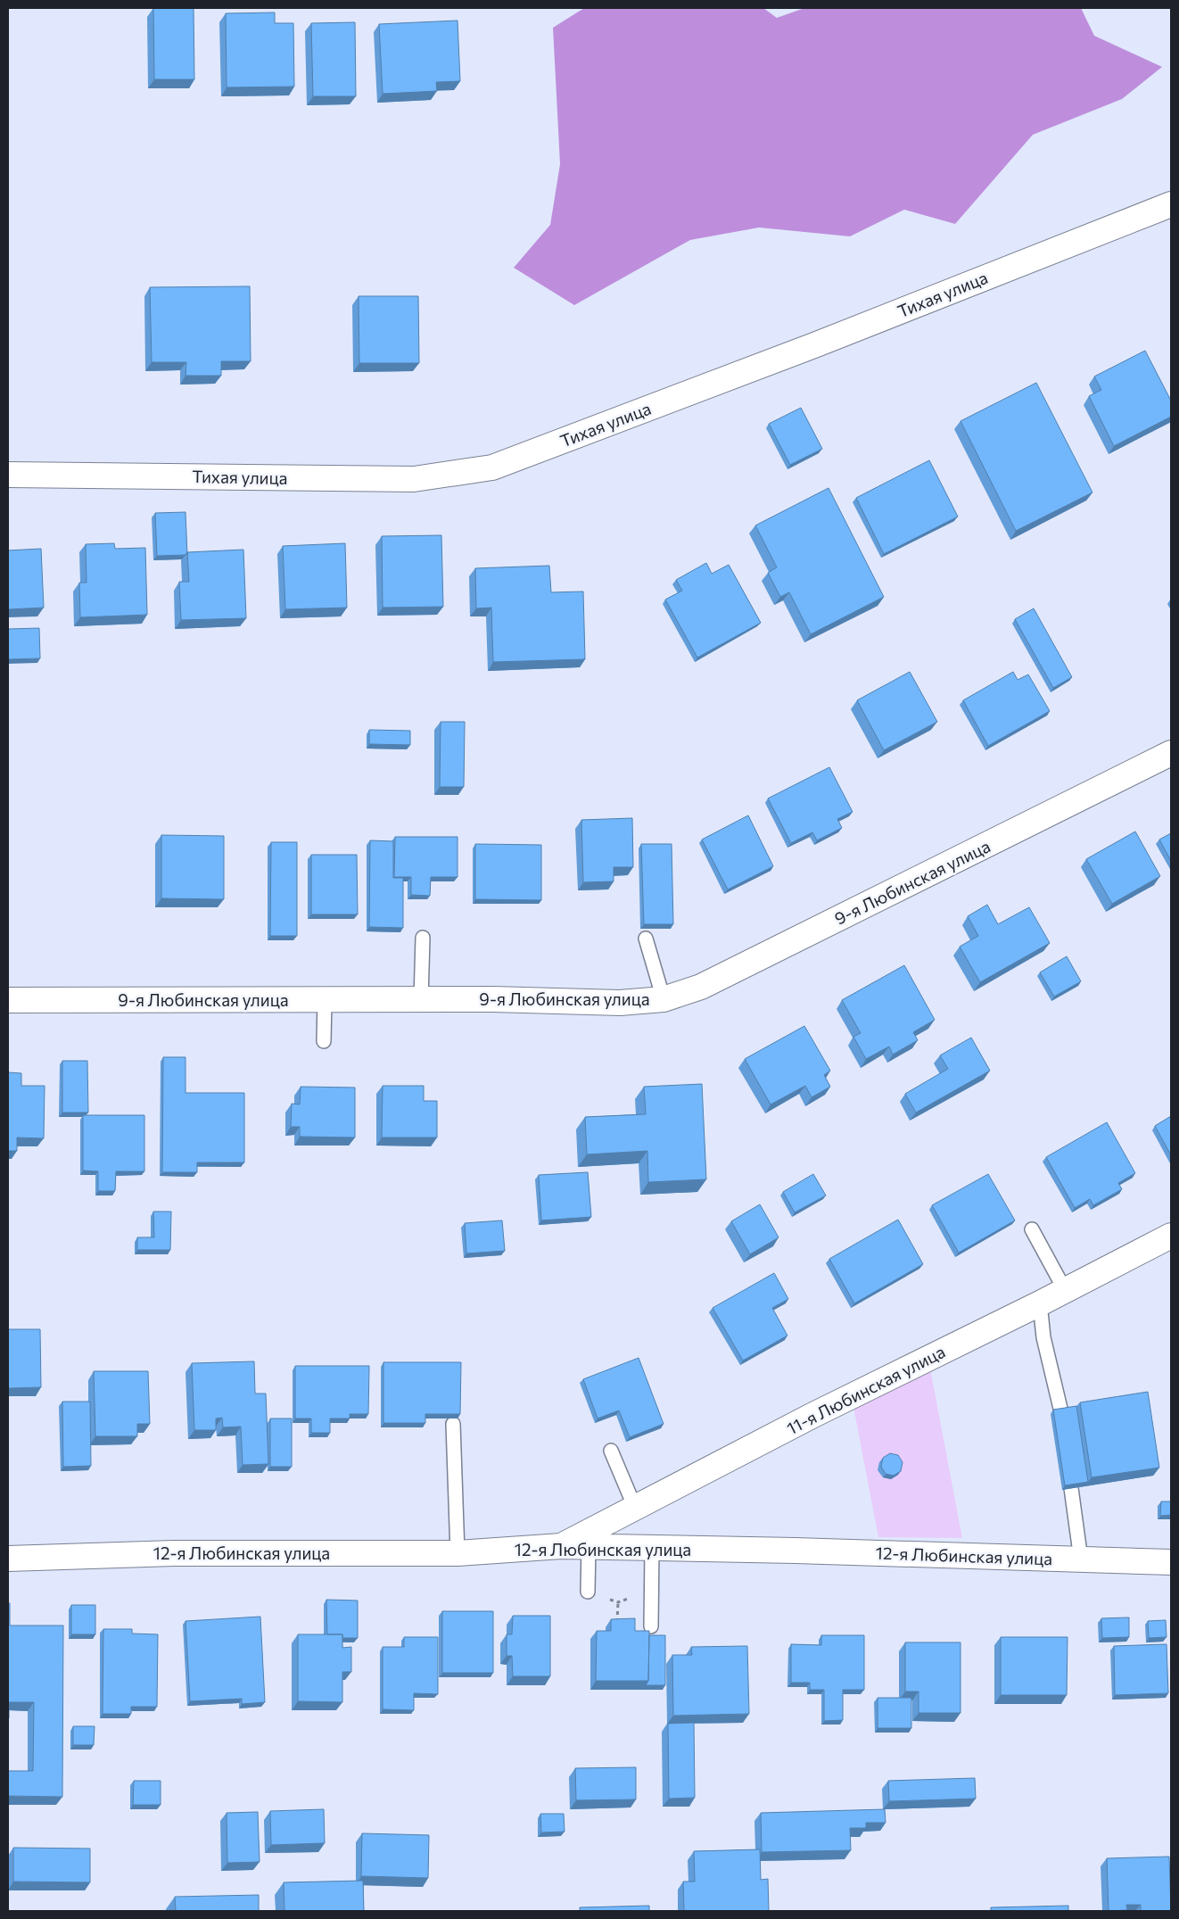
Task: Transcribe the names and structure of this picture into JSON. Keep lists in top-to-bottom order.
{
  "streets": {
    "street": [
      "Тихая улица",
      "9-я Любинская улица",
      "11-я Любинская улица",
      "12-я Любинская улица"
    ]
  },
  "crossings": [
    ["11-я Любинская улица", "12-я Любинская улица"]
  ]
}
